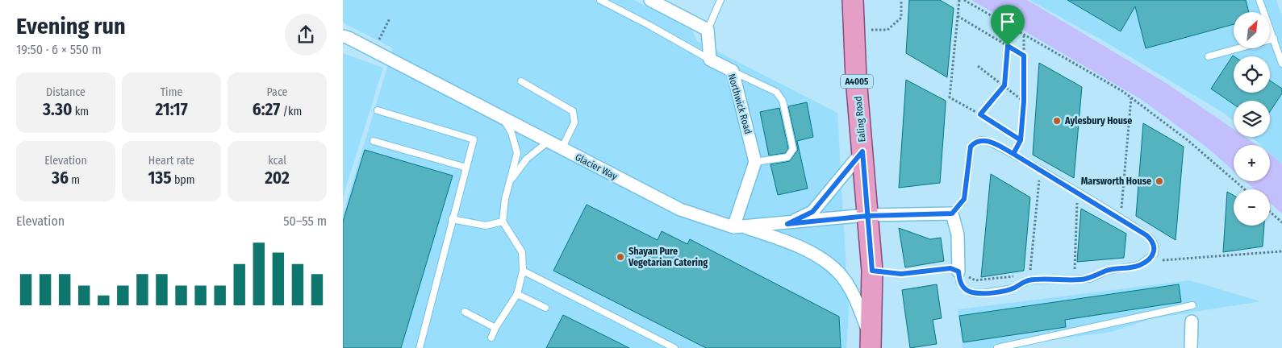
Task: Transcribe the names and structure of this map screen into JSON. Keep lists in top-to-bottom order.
{
  "streets": {
    "main road": ["A4005", "Ealing Road"],
    "street": ["Northwick Road", "Glacier Way"]
  },
  "crossings": [
    ["Ealing Road", "Glacier Way"]
  ],
  "places": ["Aylesbury House", "Marsworth House", "Shayan Pure Vegetarian Catering"],
  "north": "top right",
  "page": {
    "heading": ["Evening run", "19:50 · 6 × 550 m"],
    "map_buttons": ["+", "−"],
    "stats": [
      ["Distance", "3.30 km"],
      ["Time", "21:17"],
      ["Pace", "6:27 /km"],
      ["Elevation", "36 m"],
      ["Heart rate", "135 bpm"],
      ["kcal", "202"]
    ],
    "chart": ["Elevation", "50–55 m"]
  }
}
